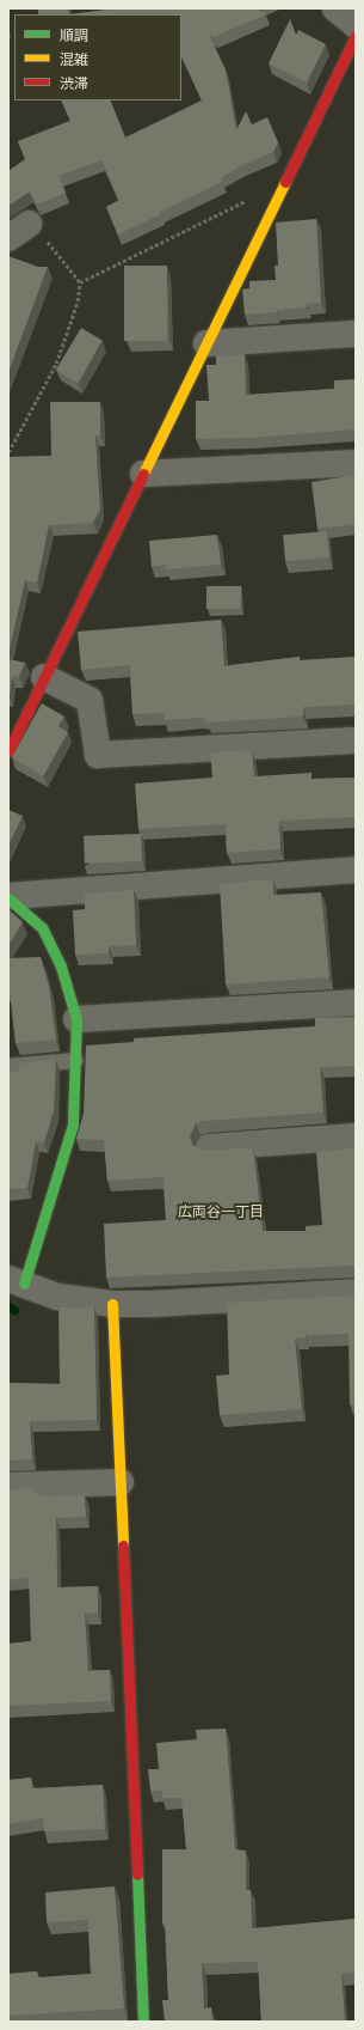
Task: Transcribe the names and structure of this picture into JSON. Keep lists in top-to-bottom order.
{
  "districts": ["広両谷一丁目"],
  "legend": ["順調", "混雑", "渋滞"]
}
